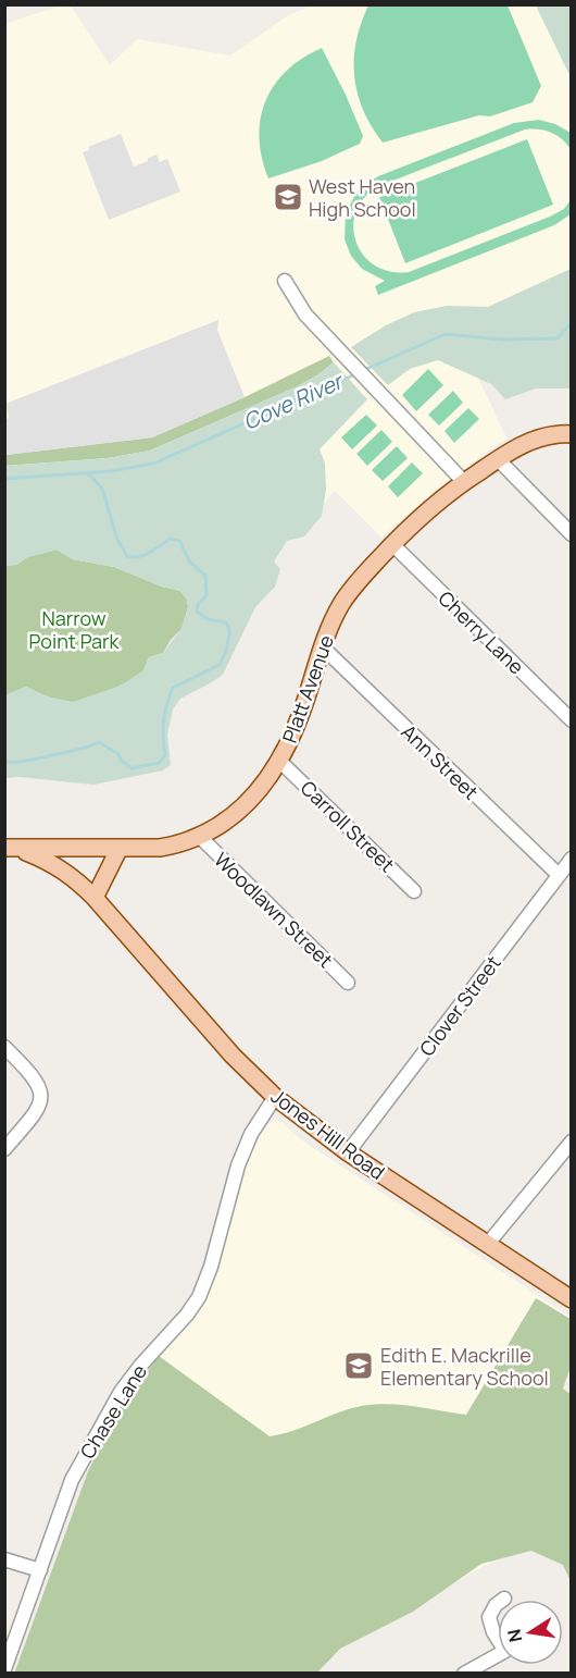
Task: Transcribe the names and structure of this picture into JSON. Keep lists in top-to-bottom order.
{
  "streets": {
    "main road": ["Platt Avenue", "Jones Hill Road"],
    "street": [
      "Cherry Lane",
      "Ann Street",
      "Carroll Street",
      "Woodlawn Street",
      "Clover Street",
      "Chase Lane"
    ]
  },
  "crossings": [
    ["Cherry Lane", "Platt Avenue"],
    ["Platt Avenue", "Ann Street"],
    ["Platt Avenue", "Carroll Street"],
    ["Platt Avenue", "Woodlawn Street"],
    ["Platt Avenue", "Jones Hill Road"],
    ["Ann Street", "Clover Street"],
    ["Clover Street", "Jones Hill Road"],
    ["Jones Hill Road", "Chase Lane"]
  ],
  "water": ["Cove River"],
  "parks": ["Narrow Point Park"],
  "places": {
    "school or university": ["West Haven High School", "Edith E. Mackrille Elementary School"]
  },
  "north": "left"
}
